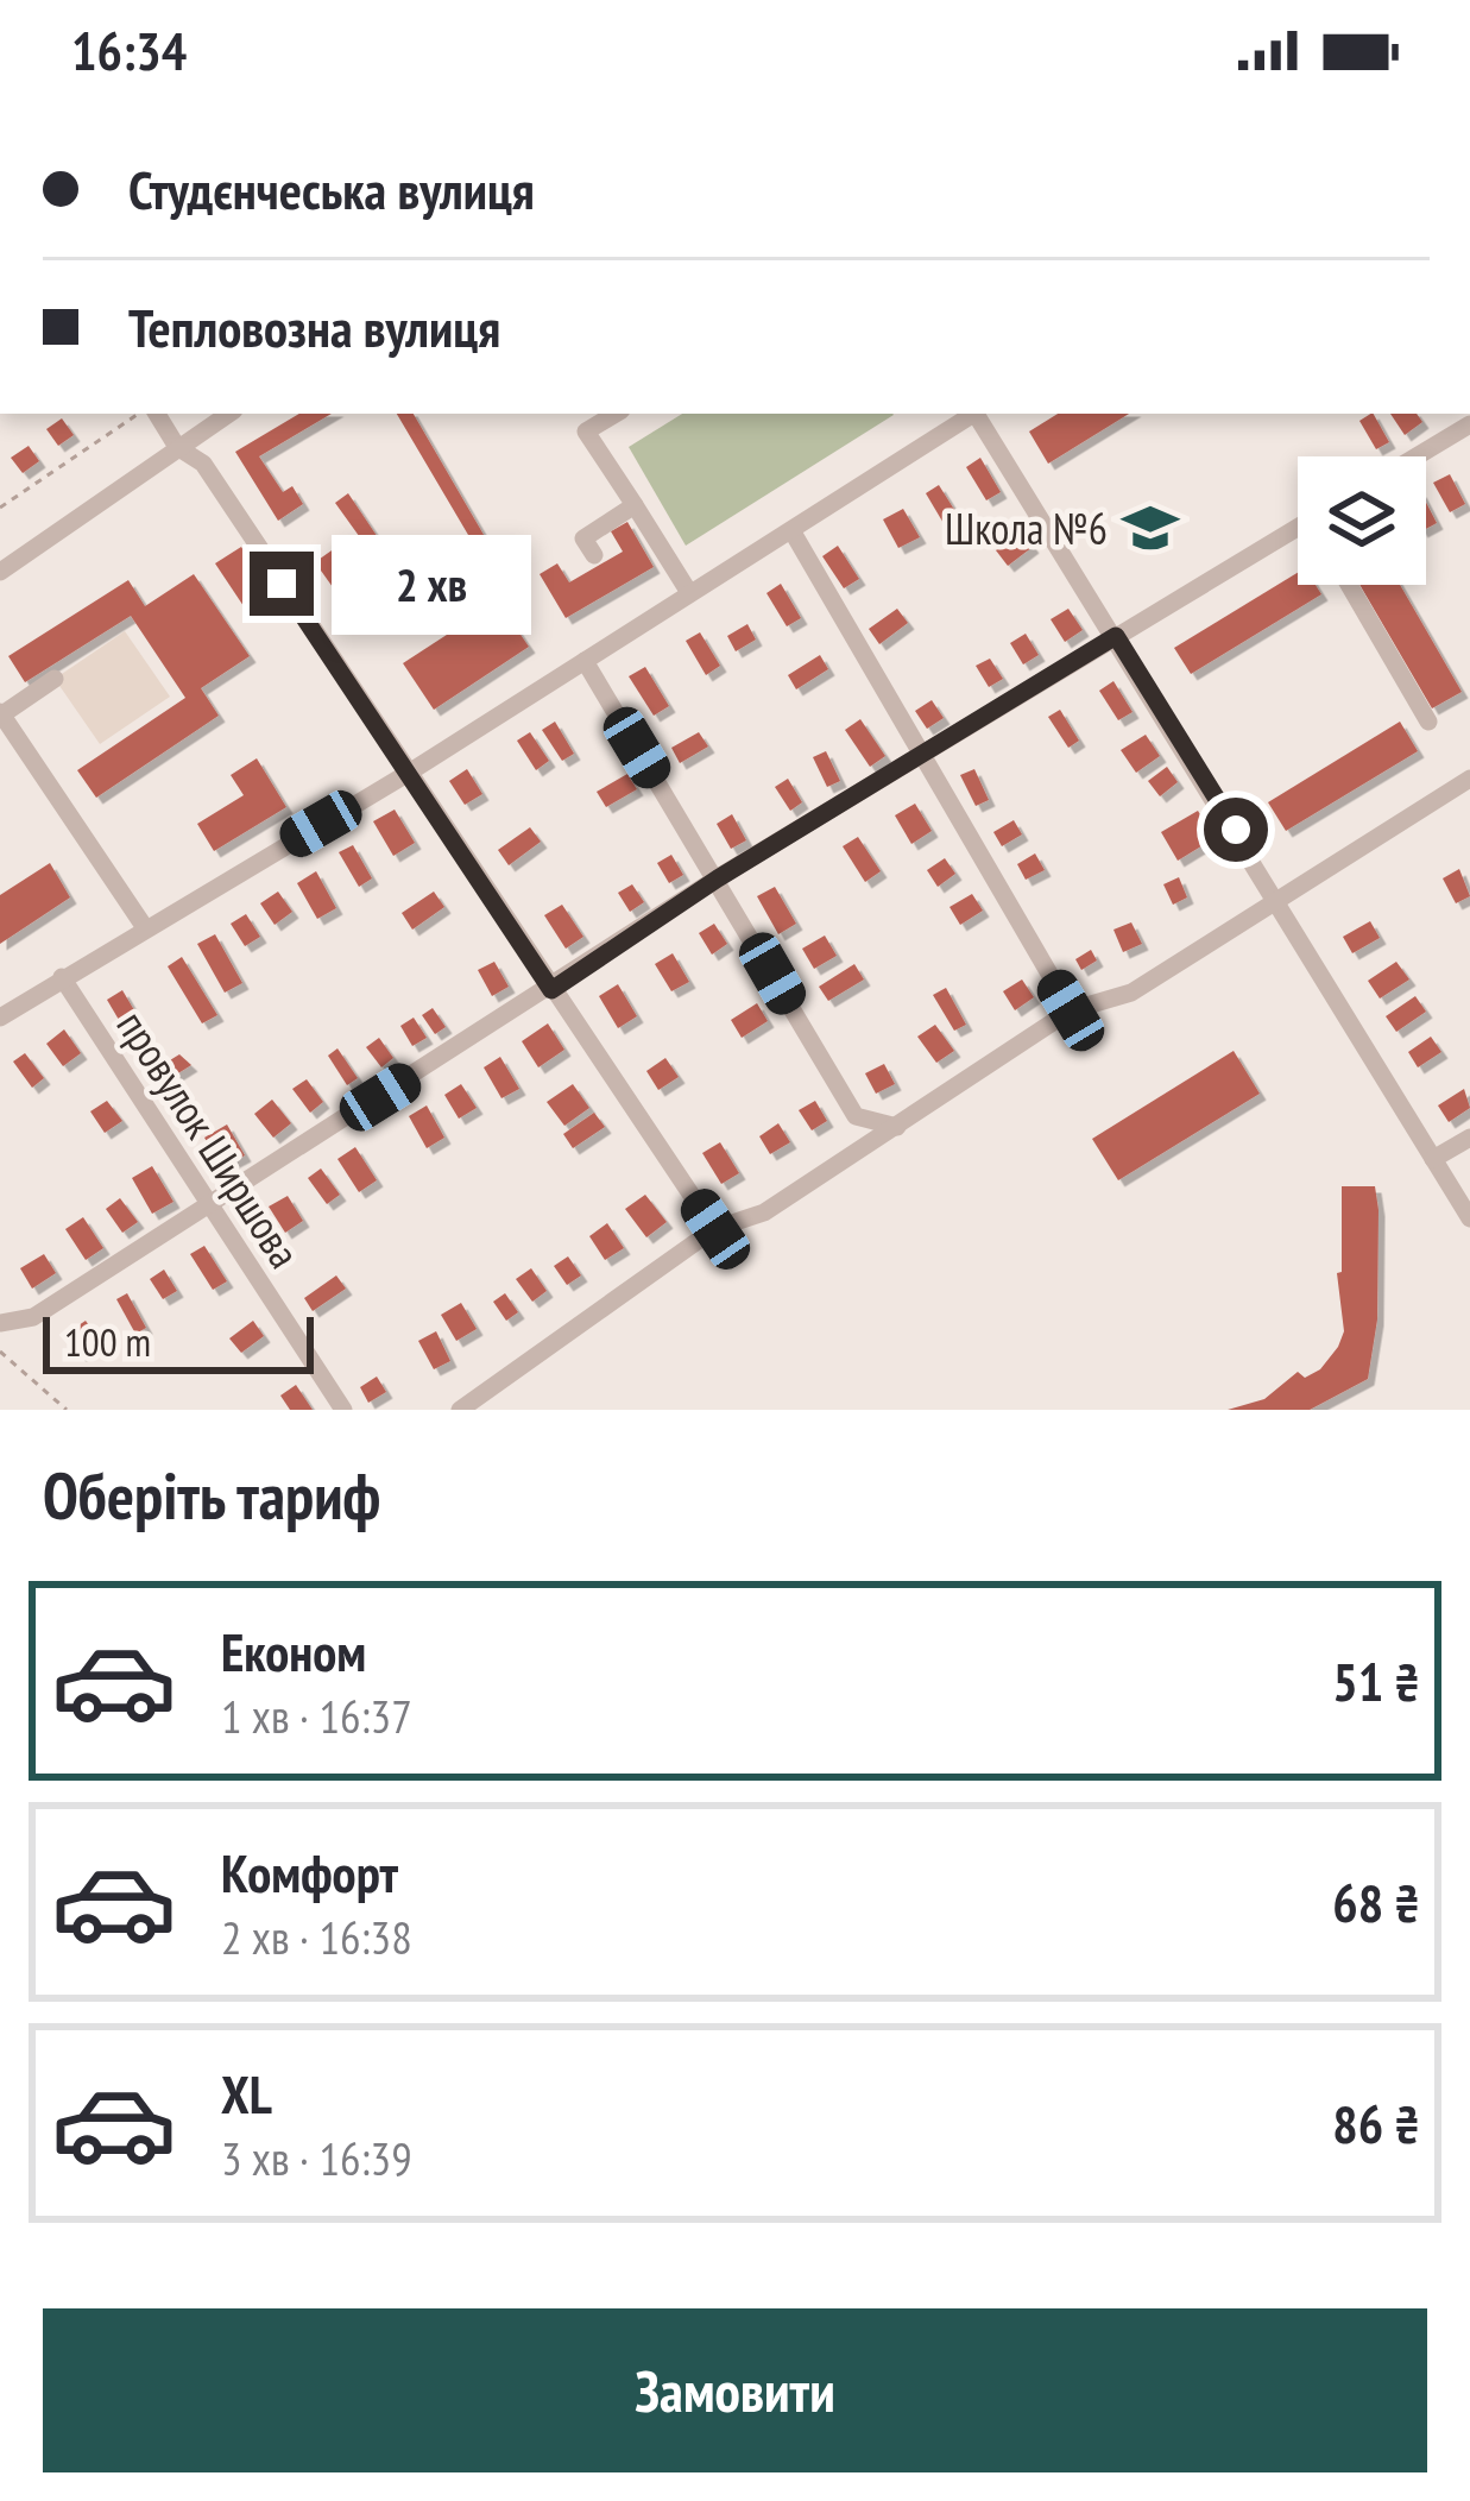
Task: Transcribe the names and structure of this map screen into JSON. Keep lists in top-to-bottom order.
{
  "streets": {
    "street": ["провулок Ширшова"]
  },
  "places": {
    "school or university": ["Школа №6"]
  },
  "scale_bar": "100 m",
  "page": {
    "status": "16:34",
    "banner": ["Студєнчеська вулиця", "Тепловозна вулиця"],
    "bubble": "2 хв",
    "scale": "100 m",
    "heading": "Оберіть тариф",
    "list": [
      {
        "name": "Економ",
        "note": "1 хв · 16:37",
        "value": "51 ₴"
      },
      {
        "name": "Комфорт",
        "note": "2 хв · 16:38",
        "value": "68 ₴"
      },
      {
        "name": "XL",
        "note": "3 хв · 16:39",
        "value": "86 ₴"
      }
    ],
    "buttons": "Замовити"
  }
}
